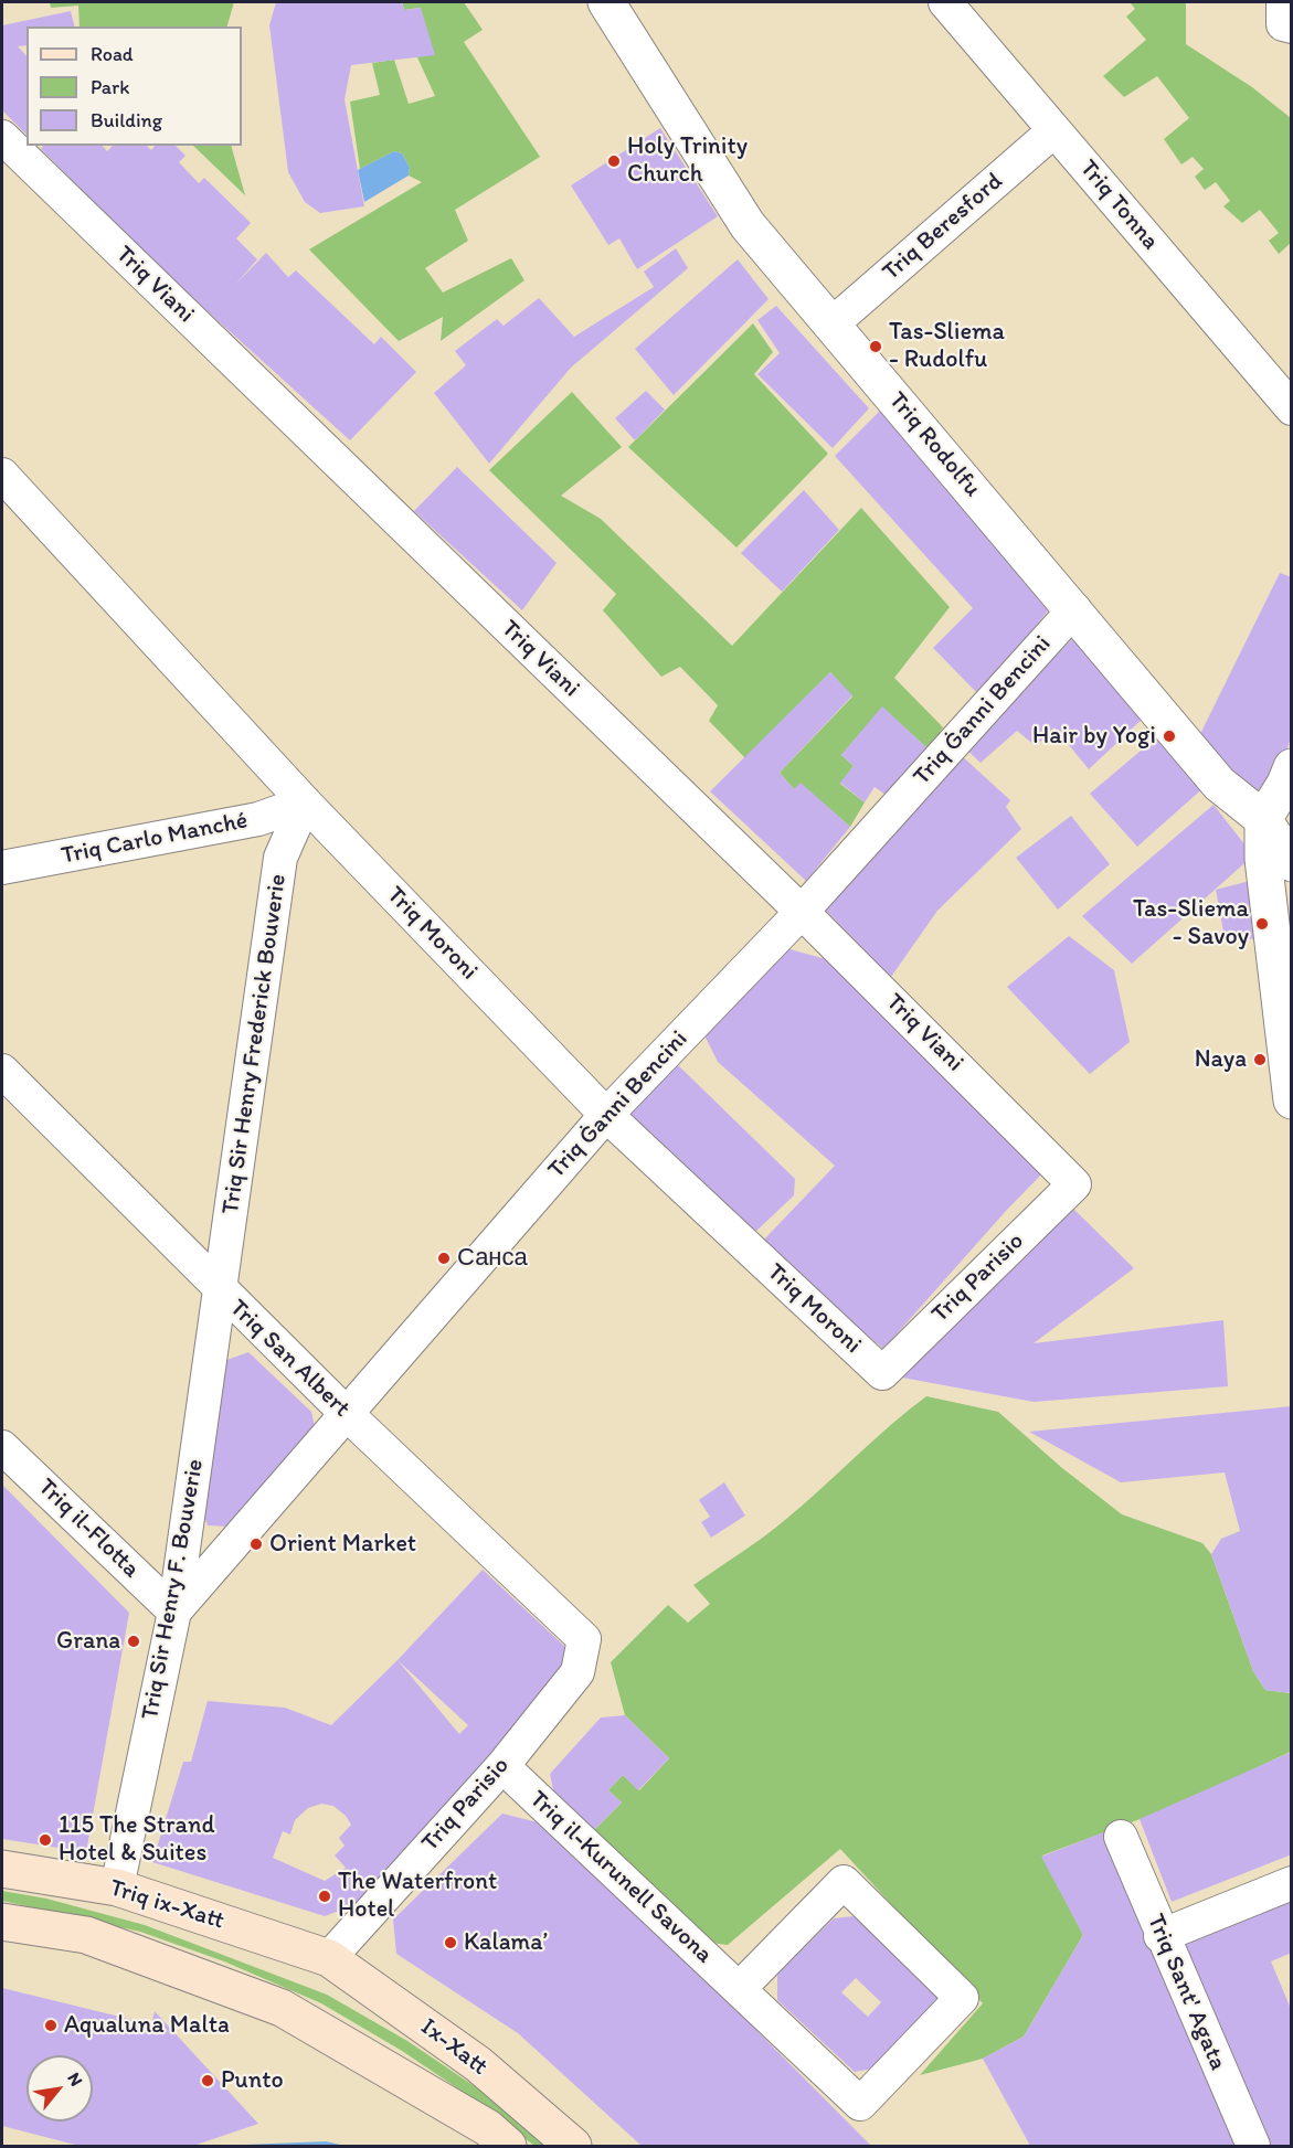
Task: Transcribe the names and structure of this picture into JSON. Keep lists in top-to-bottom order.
{
  "streets": {
    "main road": ["Triq ix-Xatt", "Ix-Xatt"],
    "street": [
      "Triq Tonna",
      "Triq Beresford",
      "Triq Viani",
      "Triq Rodolfu",
      "Triq Ġanni Bencini",
      "Triq Carlo Manché",
      "Triq Moroni",
      "Triq Sir Henry Frederick Bouverie",
      "Triq Parisio",
      "Triq San Albert",
      "Triq il-Flotta",
      "Triq Sir Henry F. Bouverie",
      "Triq il-Kurunell Savona",
      "Triq Sant' Agata"
    ]
  },
  "crossings": [
    ["Triq Tonna", "Triq Beresford"],
    ["Triq Beresford", "Triq Rodolfu"],
    ["Triq Viani", "Triq Ġanni Bencini"],
    ["Triq Viani", "Triq Parisio"],
    ["Triq Rodolfu", "Triq Ġanni Bencini"],
    ["Triq Ġanni Bencini", "Triq Moroni"],
    ["Triq Ġanni Bencini", "Triq San Albert"],
    ["Triq Ġanni Bencini", "Triq il-Flotta"],
    ["Triq Ġanni Bencini", "Triq Sir Henry F. Bouverie"],
    ["Triq Carlo Manché", "Triq Moroni"],
    ["Triq Carlo Manché", "Triq Sir Henry Frederick Bouverie"],
    ["Triq Moroni", "Triq Sir Henry Frederick Bouverie"],
    ["Triq Moroni", "Triq Parisio"],
    ["Triq Sir Henry Frederick Bouverie", "Triq San Albert"],
    ["Triq Sir Henry Frederick Bouverie", "Triq Sir Henry F. Bouverie"],
    ["Triq Parisio", "Triq San Albert"],
    ["Triq Parisio", "Triq il-Kurunell Savona"],
    ["Triq Parisio", "Triq ix-Xatt"],
    ["Triq Parisio", "Ix-Xatt"],
    ["Triq San Albert", "Triq Sir Henry F. Bouverie"],
    ["Triq il-Flotta", "Triq Sir Henry F. Bouverie"],
    ["Triq Sir Henry F. Bouverie", "Triq ix-Xatt"],
    ["Triq ix-Xatt", "Ix-Xatt"]
  ],
  "places": [
    "Holy Trinity Church",
    "Tas-Sliema - Rudolfu",
    "Hair by Yogi",
    "Tas-Sliema - Savoy",
    "Naya",
    "Санса",
    "Orient Market",
    "Grana",
    "115 The Strand Hotel & Suites",
    "The Waterfront Hotel",
    "Kalama’",
    "Aqualuna Malta",
    "Punto"
  ],
  "legend": ["Road", "Park", "Building"],
  "north": "top right"
}
